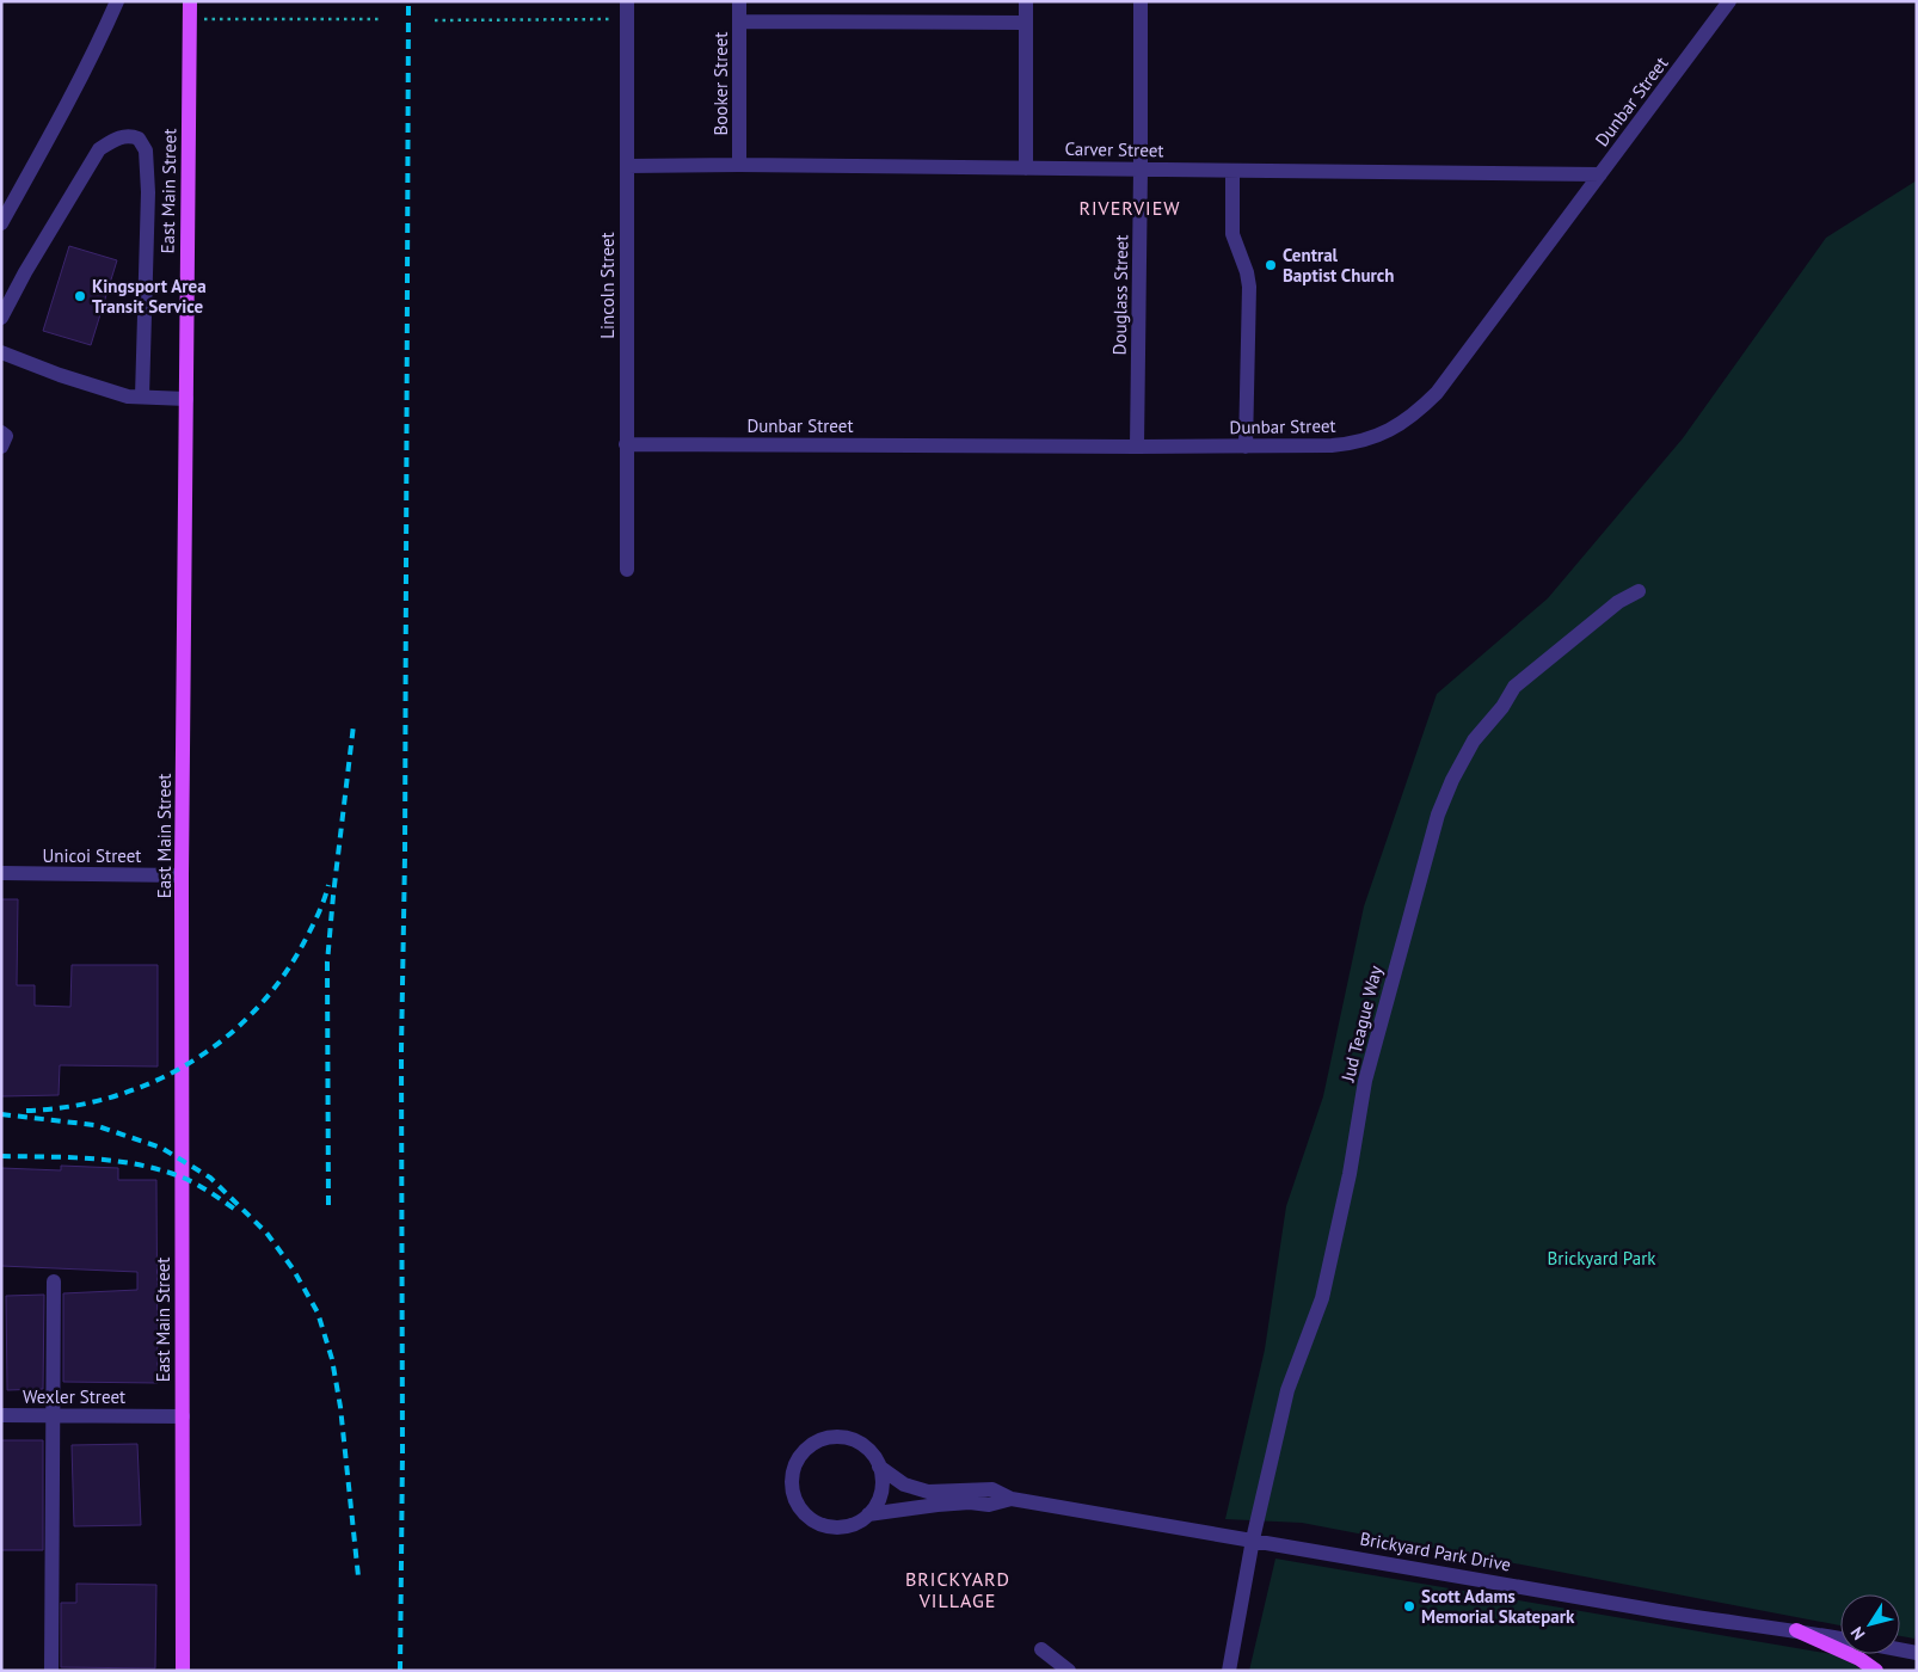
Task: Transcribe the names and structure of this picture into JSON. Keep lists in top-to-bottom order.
{
  "streets": {
    "main road": ["East Main Street"],
    "street": [
      "Booker Street",
      "Dunbar Street",
      "Carver Street",
      "Lincoln Street",
      "Douglass Street",
      "Unicoi Street",
      "Jud Teague Way",
      "Wexler Street",
      "Brickyard Park Drive"
    ]
  },
  "crossings": [
    ["Booker Street", "Carver Street"],
    ["Dunbar Street", "Carver Street"],
    ["Dunbar Street", "Lincoln Street"],
    ["Dunbar Street", "Douglass Street"],
    ["Carver Street", "Lincoln Street"],
    ["Carver Street", "Douglass Street"],
    ["East Main Street", "Unicoi Street"],
    ["East Main Street", "Wexler Street"],
    ["Jud Teague Way", "Brickyard Park Drive"]
  ],
  "districts": ["RIVERVIEW", "BRICKYARD VILLAGE"],
  "parks": ["Brickyard Park"],
  "places": ["Central Baptist Church", "Kingsport Area Transit Service", "Scott Adams Memorial Skatepark"],
  "north": "bottom left"
}
